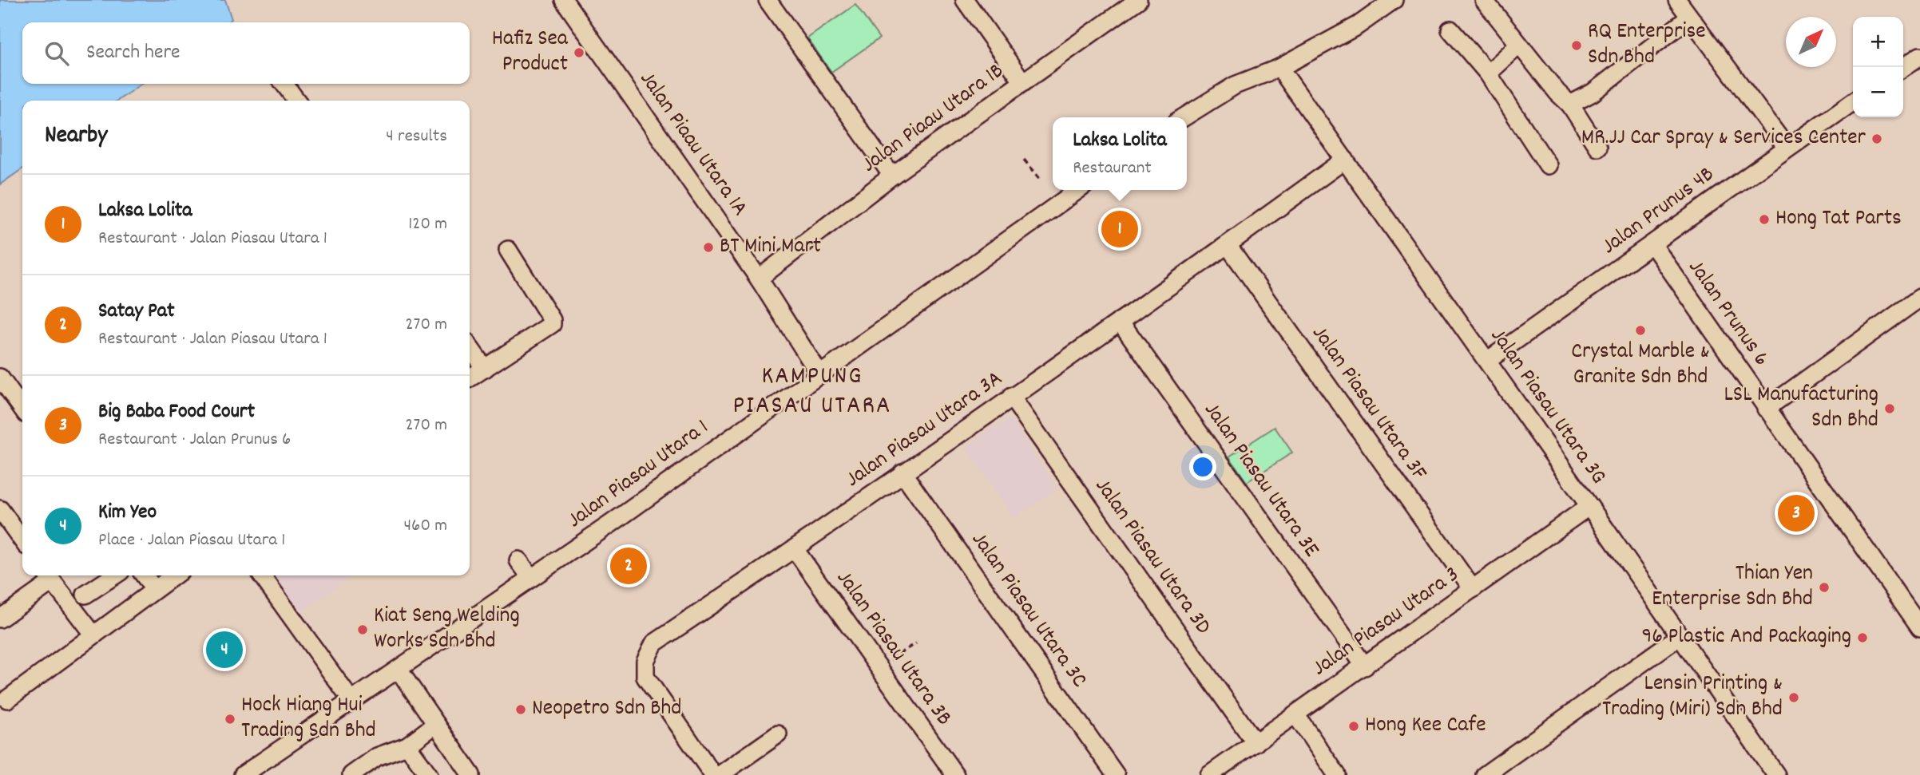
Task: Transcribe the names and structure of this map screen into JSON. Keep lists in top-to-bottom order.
{
  "streets": {
    "street": [
      "Jalan Piaau Utara 1B",
      "Jalan Piaau Utara 1A",
      "Jalan Prunus 4B",
      "Jalan Prunus 6",
      "Jalan Piasau Utara 3F",
      "Jalan Piasau Utara 3G",
      "Jalan Piasau Utara 3A",
      "Jalan Piasau Utara 1",
      "Jalan Piasau Utara 3E",
      "Jalan Piasau Utara 3D",
      "Jalan Piasau Utara 3C",
      "Jalan Piasau Utara 3",
      "Jalan Piasau Utara 3B"
    ]
  },
  "crossings": [
    ["Jalan Piaau Utara 1B", "Jalan Piaau Utara 1A"],
    ["Jalan Piaau Utara 1A", "Jalan Piasau Utara 1"],
    ["Jalan Prunus 4B", "Jalan Prunus 6"],
    ["Jalan Prunus 4B", "Jalan Piasau Utara 3G"],
    ["Jalan Piasau Utara 3F", "Jalan Piasau Utara 3A"],
    ["Jalan Piasau Utara 3F", "Jalan Piasau Utara 3"],
    ["Jalan Piasau Utara 3G", "Jalan Piasau Utara 3A"],
    ["Jalan Piasau Utara 3G", "Jalan Piasau Utara 3"],
    ["Jalan Piasau Utara 3A", "Jalan Piasau Utara 3E"],
    ["Jalan Piasau Utara 3A", "Jalan Piasau Utara 3D"],
    ["Jalan Piasau Utara 3A", "Jalan Piasau Utara 3C"],
    ["Jalan Piasau Utara 3A", "Jalan Piasau Utara 3B"],
    ["Jalan Piasau Utara 3E", "Jalan Piasau Utara 3"],
    ["Jalan Piasau Utara 3D", "Jalan Piasau Utara 3"]
  ],
  "districts": ["KAMPUNG PIASAU UTARA"],
  "places": [
    "RQ Enterprise Sdn Bhd",
    "Hafiz Sea Product",
    "MR.JJ Car Spray & Services Center",
    "Hong Tat Parts",
    "BT Mini Mart",
    "Crystal Marble & Granite Sdn Bhd",
    "LSL Manufacturing Sdn Bhd",
    "Thian Yen Enterprise Sdn Bhd",
    "Kiat Seng Welding Works Sdn Bhd",
    "96 Plastic And Packaging",
    "Lensin Printing & Trading (Miri) Sdn Bhd",
    "Neopetro Sdn Bhd",
    "Hock Hiang Hui Trading Sdn Bhd",
    "Hong Kee Cafe"
  ],
  "north": "top right",
  "page": {
    "map_buttons": ["+", "−"],
    "search": "Search here",
    "heading": ["Nearby", "4 results"],
    "popup": ["Laksa Lolita", "Restaurant"],
    "list": [
      {
        "mark": "1",
        "name": "Laksa Lolita",
        "note": "Restaurant · Jalan Piasau Utara 1",
        "value": "120 m"
      },
      {
        "mark": "2",
        "name": "Satay Pat",
        "note": "Restaurant · Jalan Piasau Utara 1",
        "value": "270 m"
      },
      {
        "mark": "3",
        "name": "Big Baba Food Court",
        "note": "Restaurant · Jalan Prunus 6",
        "value": "270 m"
      },
      {
        "mark": "4",
        "name": "Kim Yeo",
        "note": "Place · Jalan Piasau Utara 1",
        "value": "460 m"
      }
    ],
    "pins": [
      "1",
      "3",
      "2",
      "4"
    ]
  }
}
